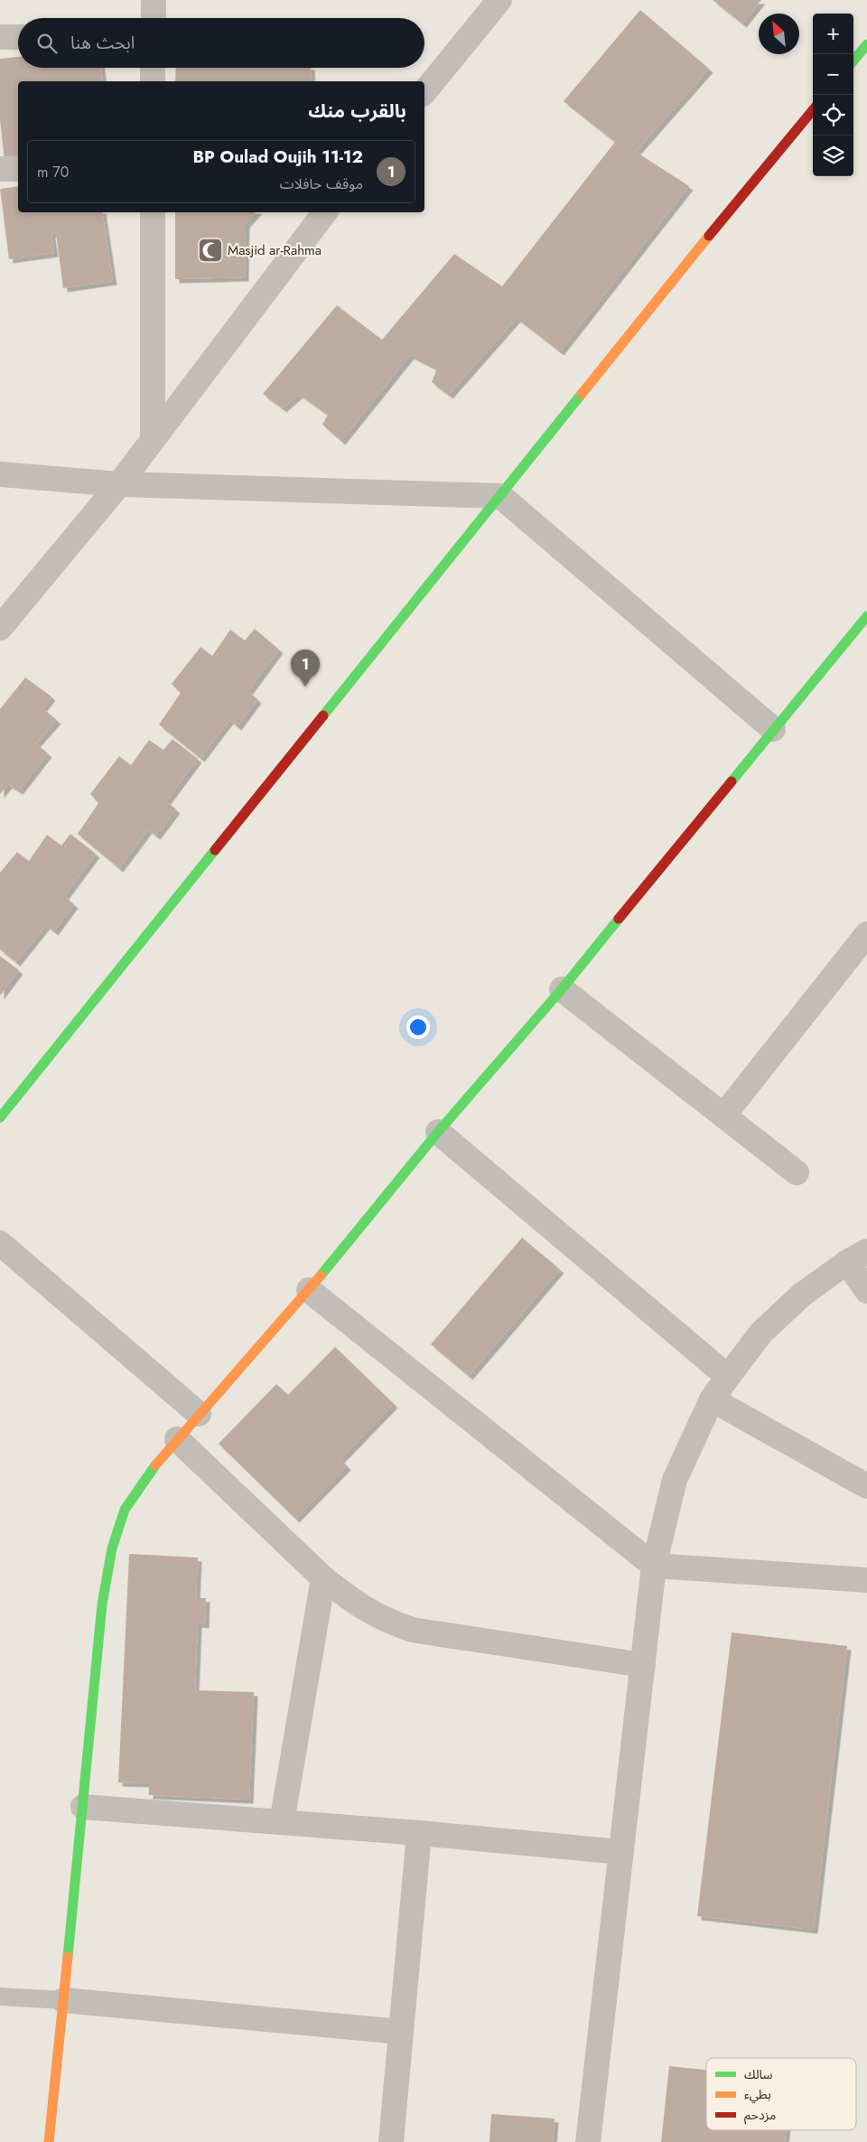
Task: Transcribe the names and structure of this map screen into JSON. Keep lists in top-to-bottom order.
{
  "places": {
    "mosque": ["Masjid ar-Rahma"]
  },
  "legend": ["سالك", "بطيء", "مزدحم"],
  "north": "top left",
  "page": {
    "map_buttons": ["+", "−"],
    "search": "ابحث هنا",
    "heading": "بالقرب منك",
    "list": [
      {
        "mark": "1",
        "name": "11-12 BP Oulad Oujih",
        "note": "موقف حافلات",
        "value": "70 m"
      }
    ],
    "pins": "1"
  }
}
